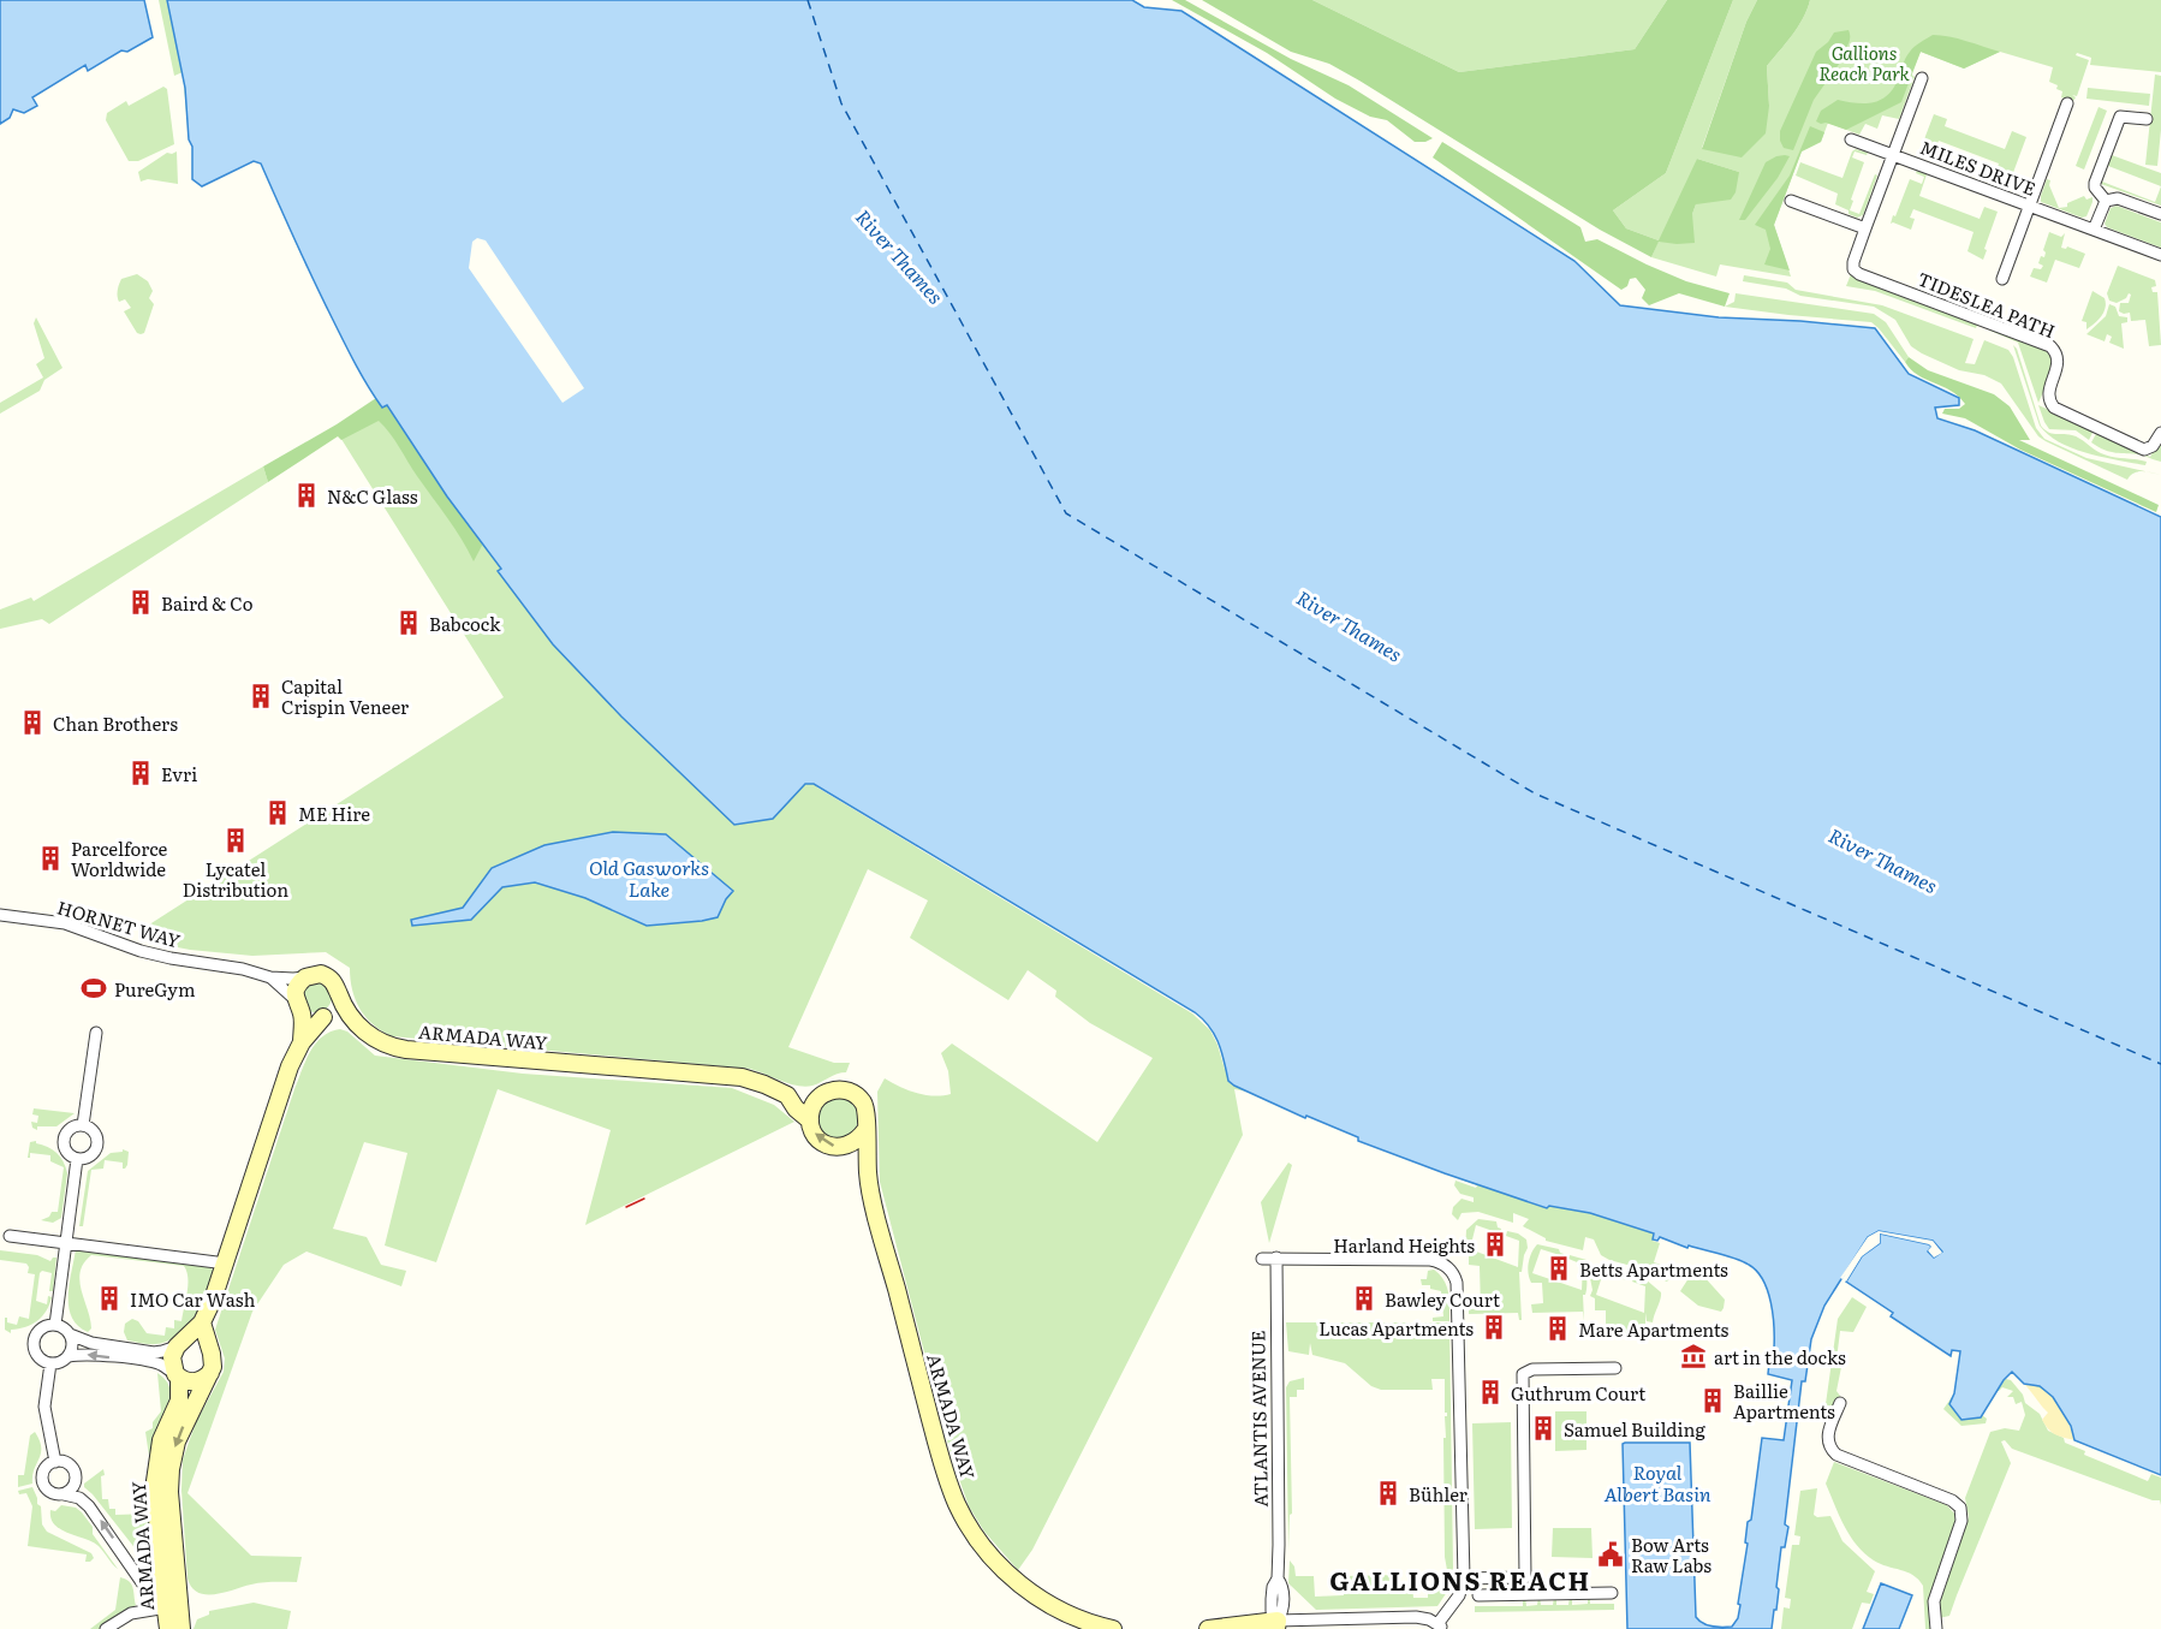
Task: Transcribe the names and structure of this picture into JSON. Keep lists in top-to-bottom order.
{
  "streets": {
    "street": [
      "MILES DRIVE",
      "TIDESLEA PATH",
      "HORNET WAY",
      "ARMADA WAY",
      "ATLANTIS AVENUE"
    ]
  },
  "crossings": [
    ["HORNET WAY", "ARMADA WAY"]
  ],
  "districts": ["GALLIONS REACH"],
  "water": ["River Thames", "Old Gasworks Lake", "Royal Albert Basin"],
  "parks": ["Gallions Reach Park"],
  "places": {
    "building": [
      "N&C Glass",
      "Baird & Co",
      "Babcock",
      "Capital Crispin Veneer",
      "Chan Brothers",
      "Evri",
      "ME Hire",
      "Lycatel Distribution",
      "Parcelforce Worldwide",
      "Harland Heights",
      "Betts Apartments",
      "IMO Car Wash",
      "Bawley Court",
      "Lucas Apartments",
      "Mare Apartments",
      "Guthrum Court",
      "Baillie Apartments",
      "Samuel Building",
      "Bühler"
    ],
    "sports": ["PureGym"],
    "museum": ["art in the docks"],
    "public building": ["Bow Arts Raw Labs"]
  }
}
